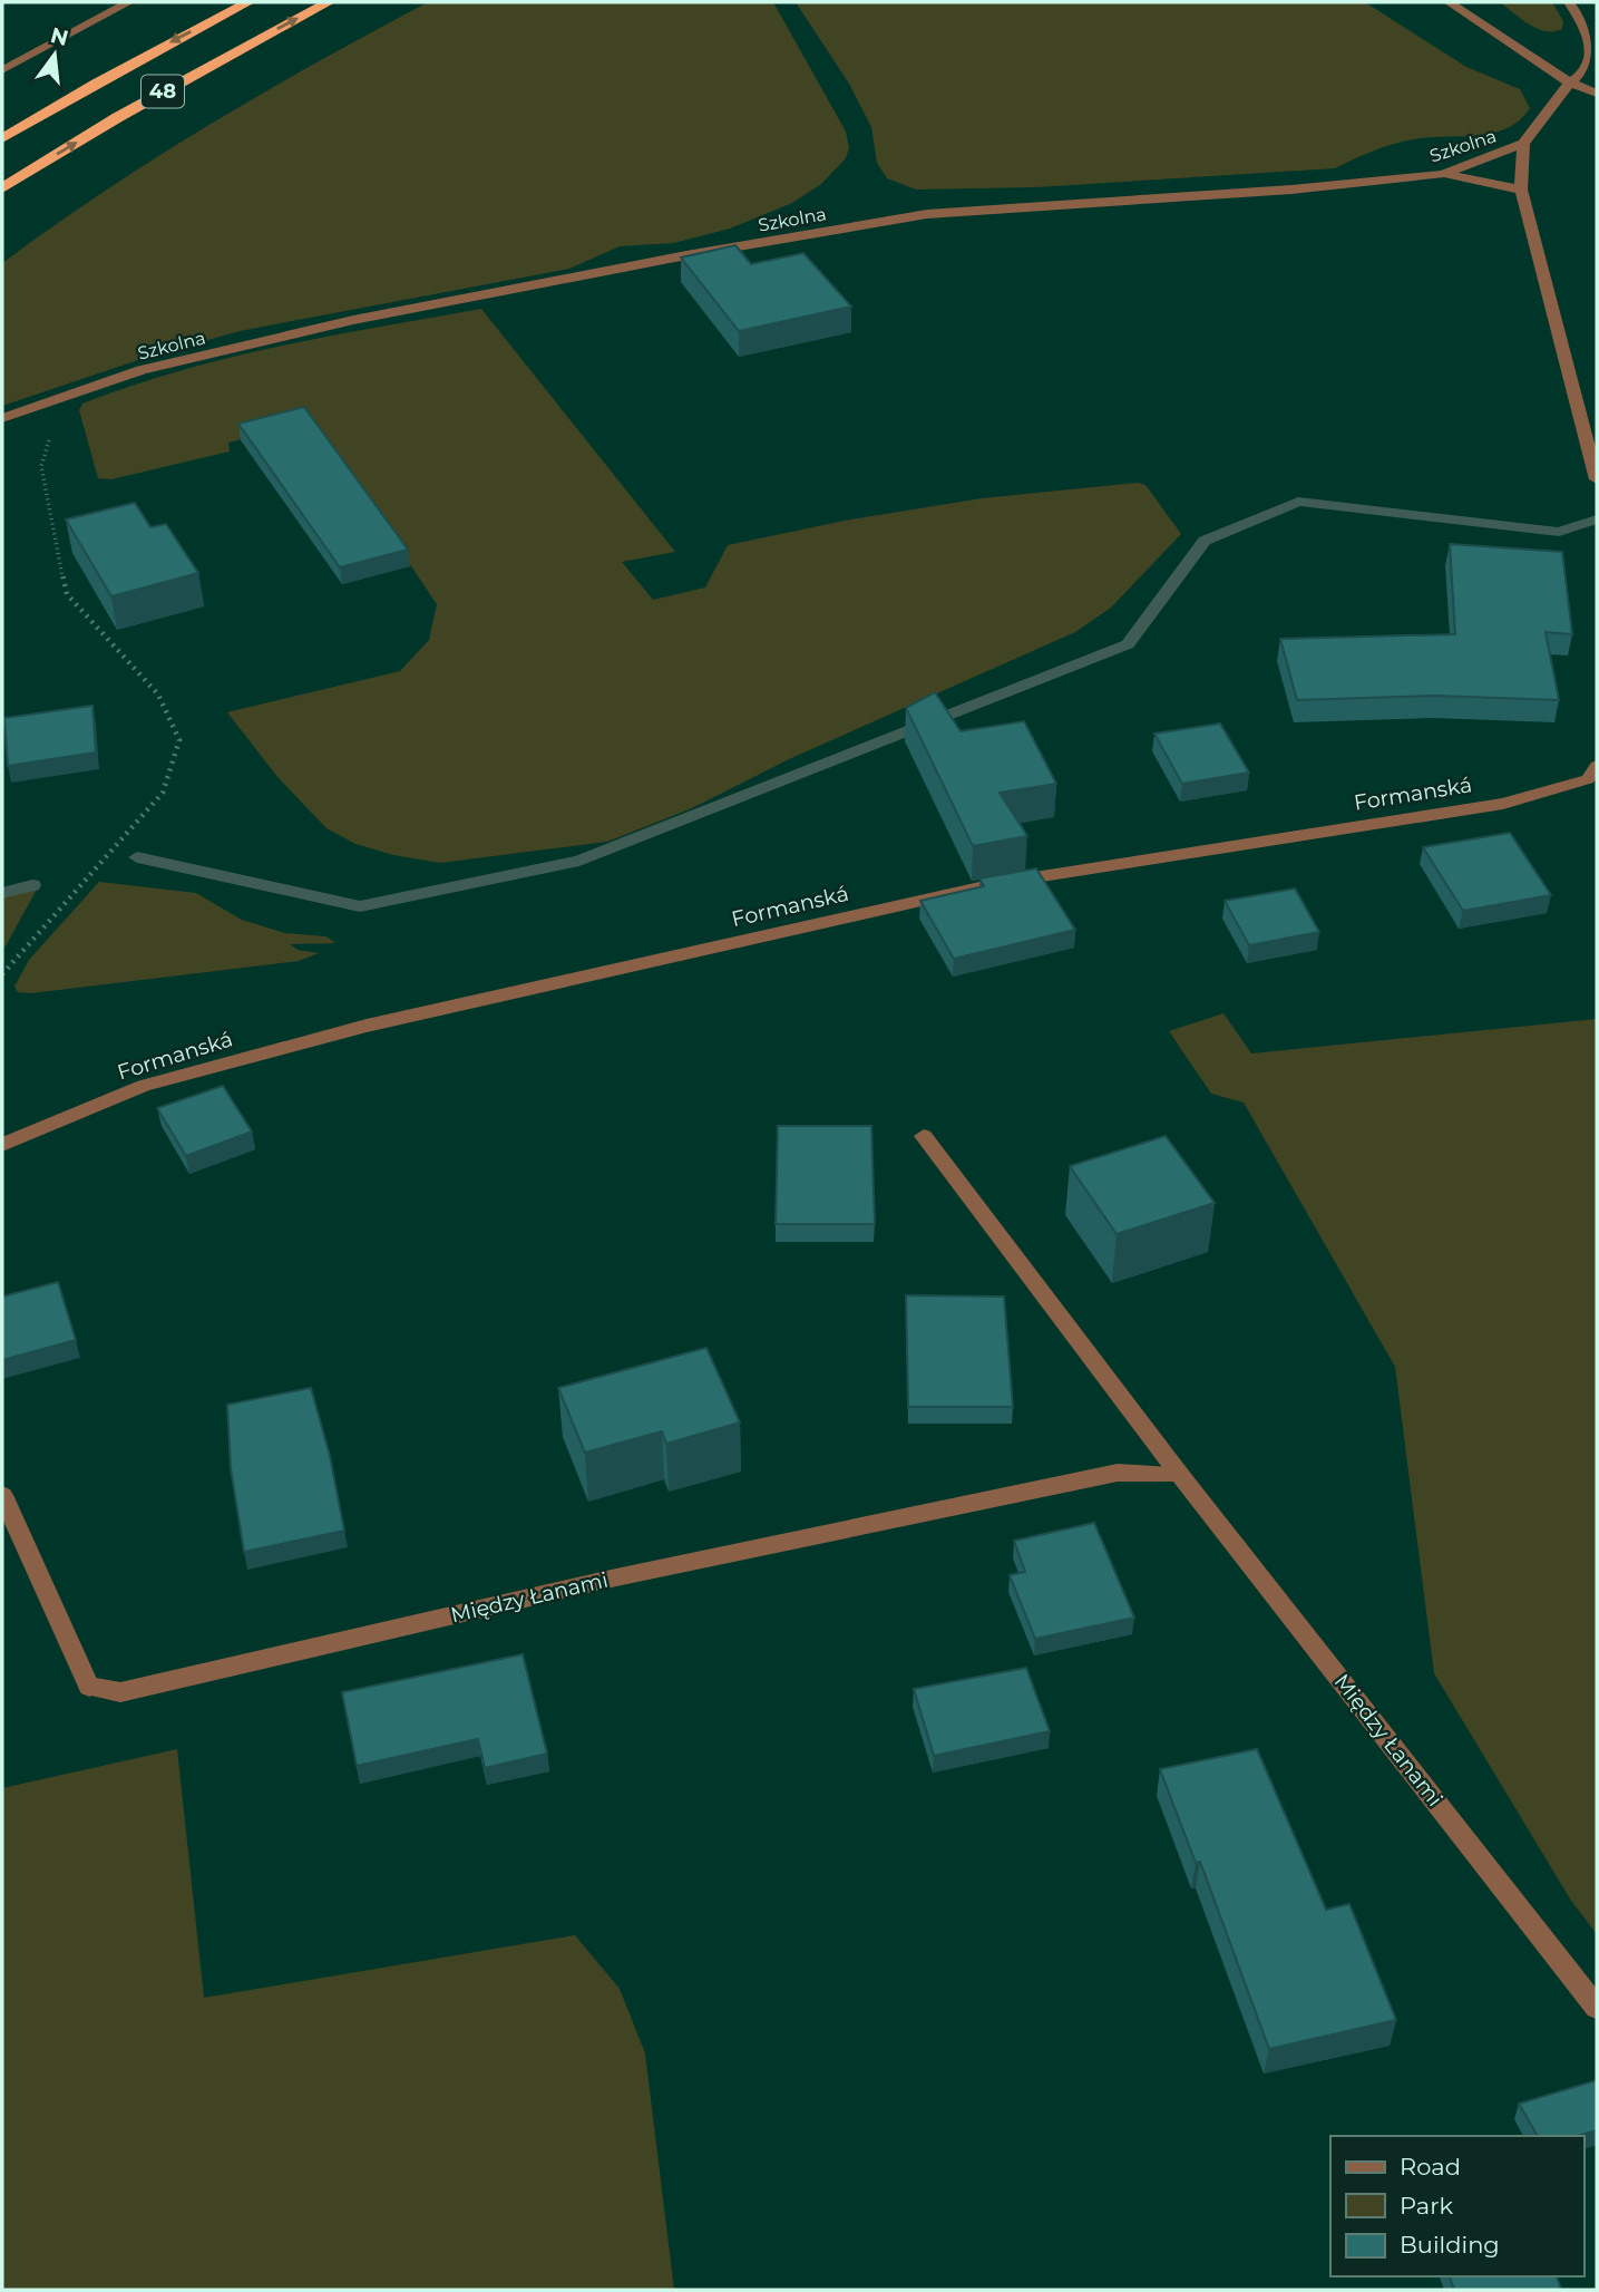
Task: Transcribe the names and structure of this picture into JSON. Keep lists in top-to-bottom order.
{
  "streets": {
    "highway": ["48"],
    "street": ["Szkolna", "Formanská", "Między Łanami"]
  },
  "legend": ["Road", "Park", "Building"],
  "north": "top"
}
